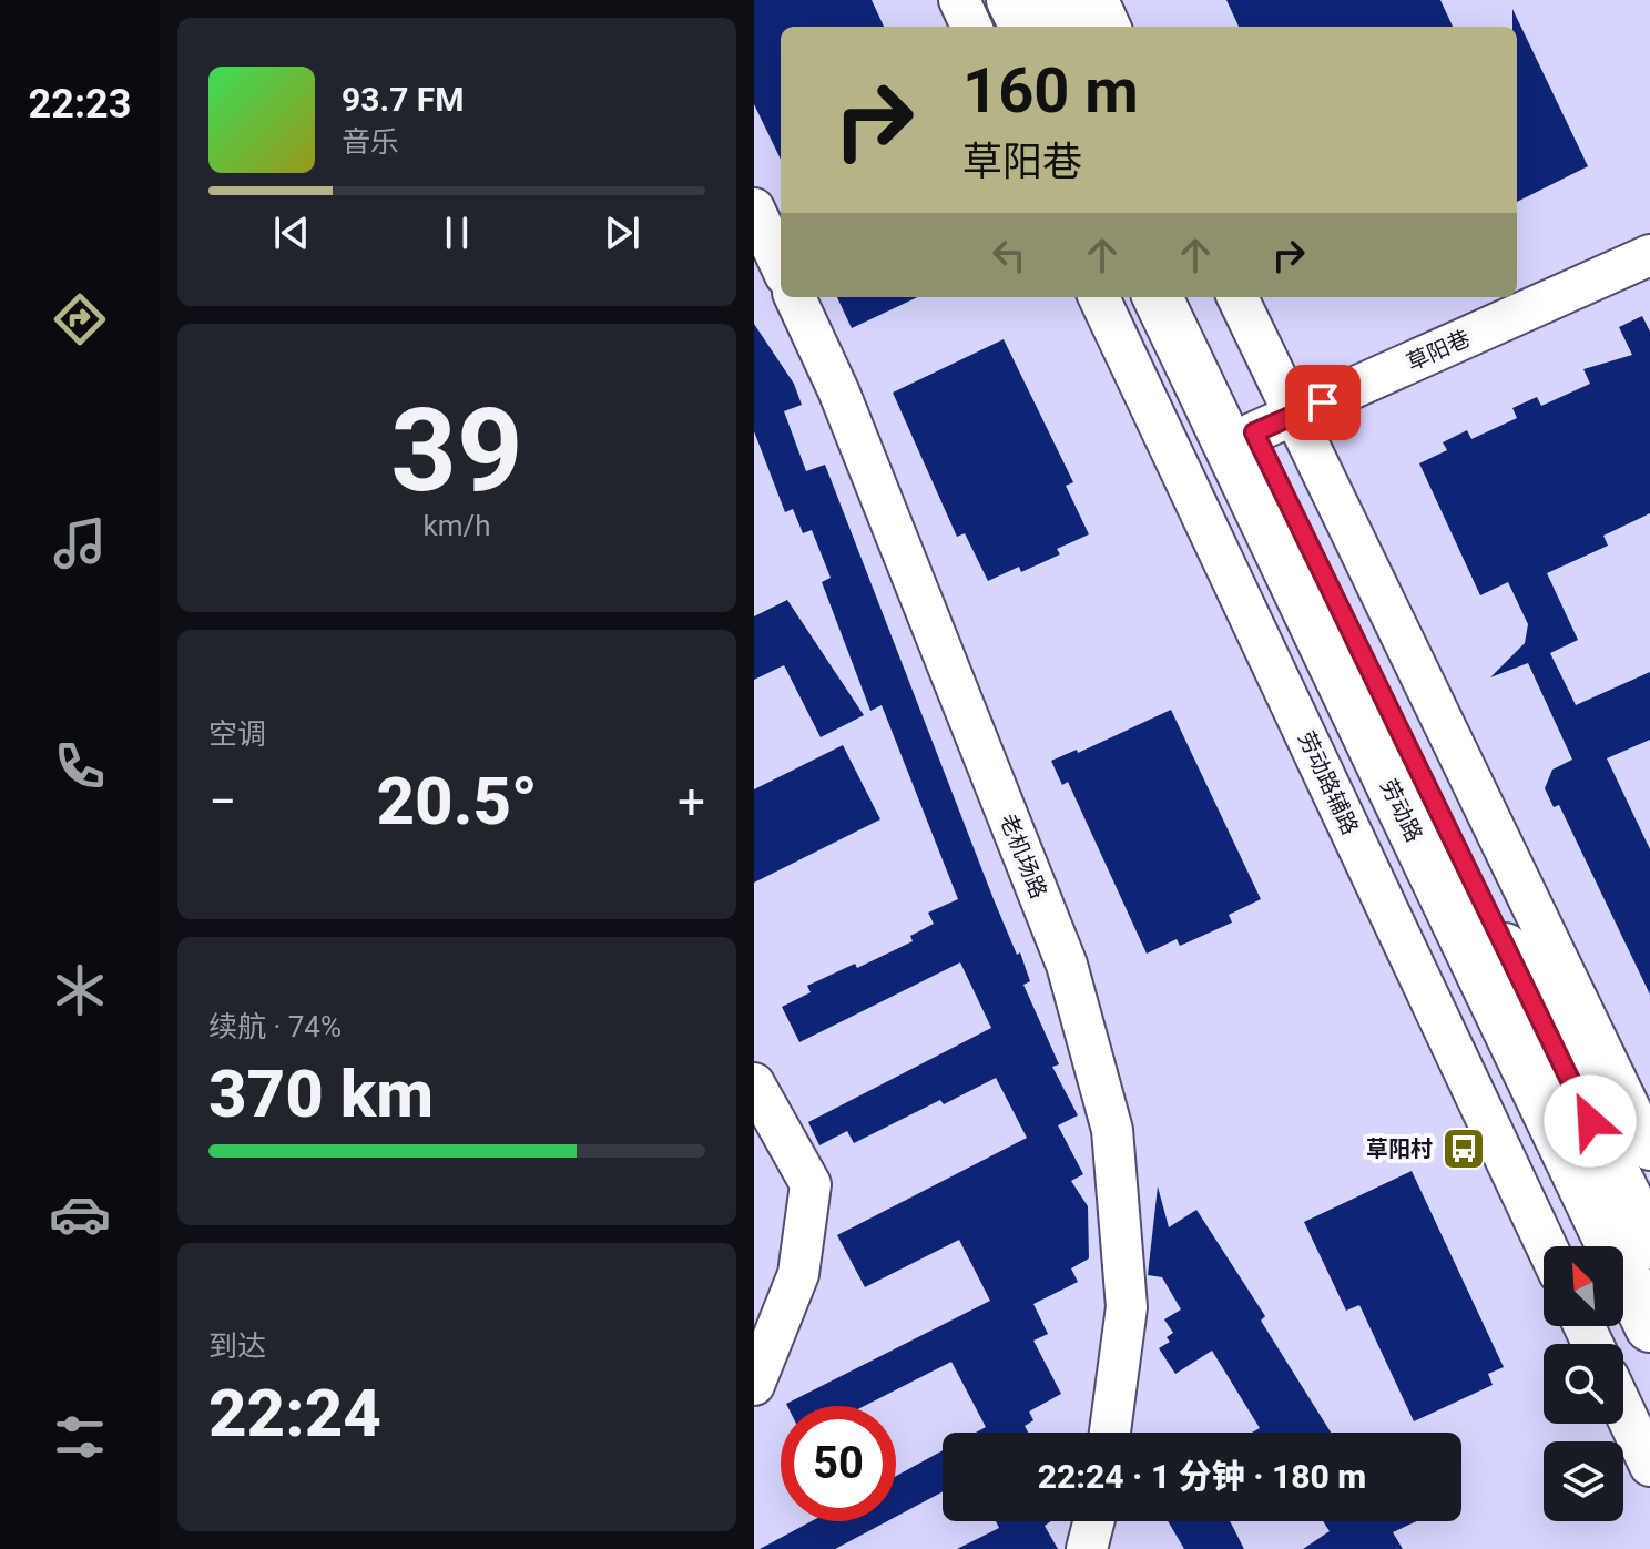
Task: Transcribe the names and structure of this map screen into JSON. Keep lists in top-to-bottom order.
{
  "streets": {
    "main road": ["劳动路"],
    "street": ["草阳巷", "劳动路辅路", "老机场路"]
  },
  "crossings": [
    ["草阳巷", "劳动路"]
  ],
  "places": {
    "bus stop": ["草阳村"]
  },
  "north": "top left",
  "page": {
    "tabs": "22:23",
    "turn": ["160 m", "草阳巷"],
    "song": ["93.7 FM", "音乐"],
    "tile": [
      ["39", "km/h"],
      "空调",
      ["续航 · 74%", "370 km"],
      ["到达", "22:24"]
    ],
    "heat": ["−", "20.5°", "+"],
    "limit": "50",
    "trip": "22:24 · 1 分钟 · 180 m"
  }
}
